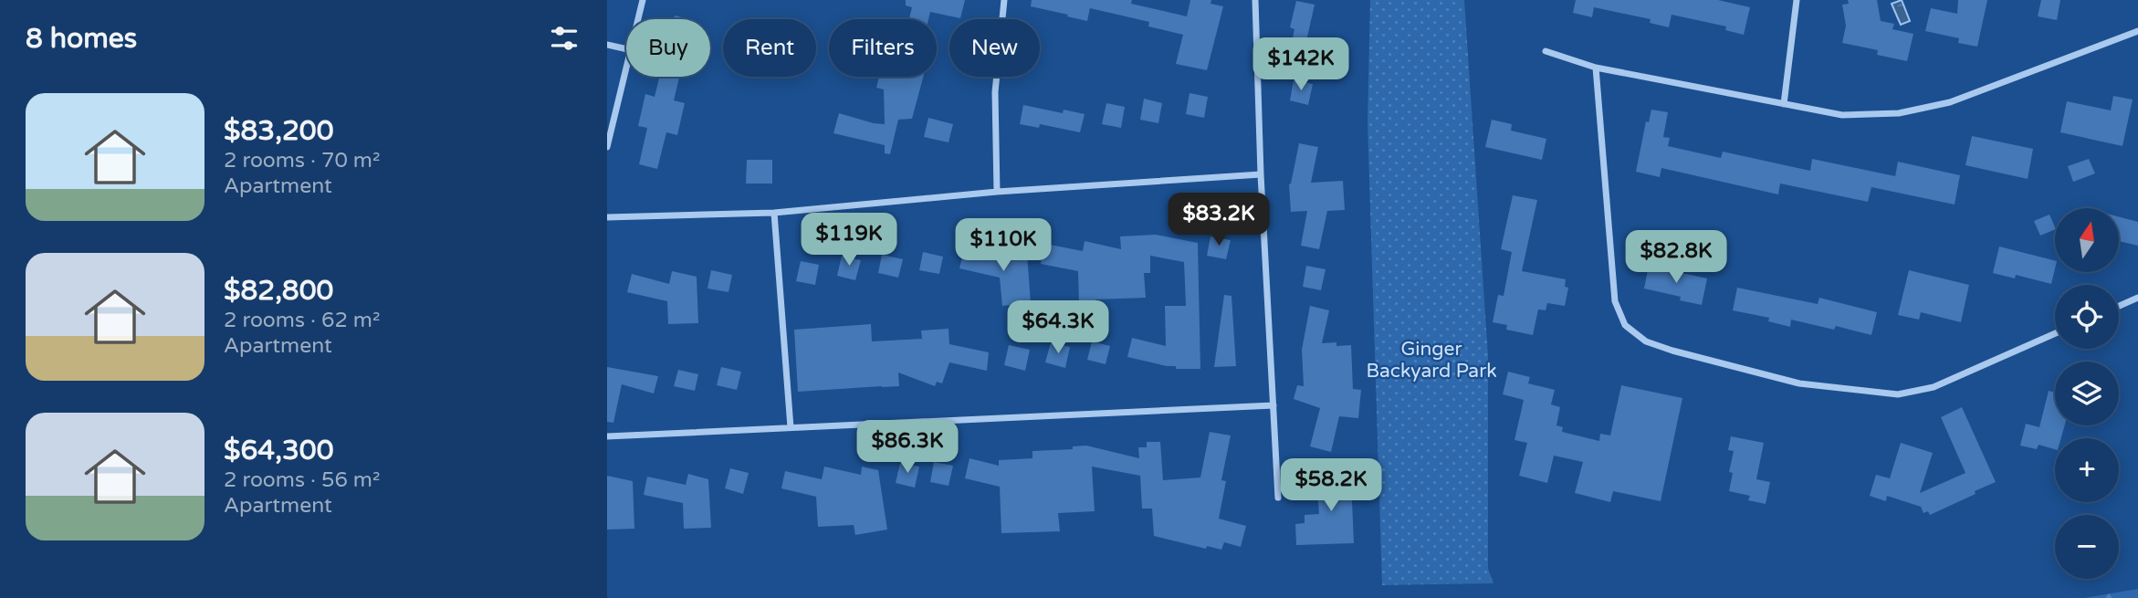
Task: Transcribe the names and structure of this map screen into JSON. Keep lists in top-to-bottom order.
{
  "parks": ["Ginger Backyard Park"],
  "north": "top",
  "page": {
    "heading": "8 homes",
    "chip": [
      "Buy",
      "Rent",
      "Filters",
      "New"
    ],
    "price": [
      "$142K",
      "$83.2K",
      "$119K",
      "$110K",
      "$82.8K",
      "$64.3K",
      "$86.3K",
      "$58.2K"
    ],
    "list": [
      {
        "name": "$83,200",
        "note": "2 rooms · 70 m² · Apartment"
      },
      {
        "name": "$82,800",
        "note": "2 rooms · 62 m² · Apartment"
      },
      {
        "name": "$64,300",
        "note": "2 rooms · 56 m² · Apartment"
      }
    ],
    "map_buttons": ["+", "−"]
  }
}
